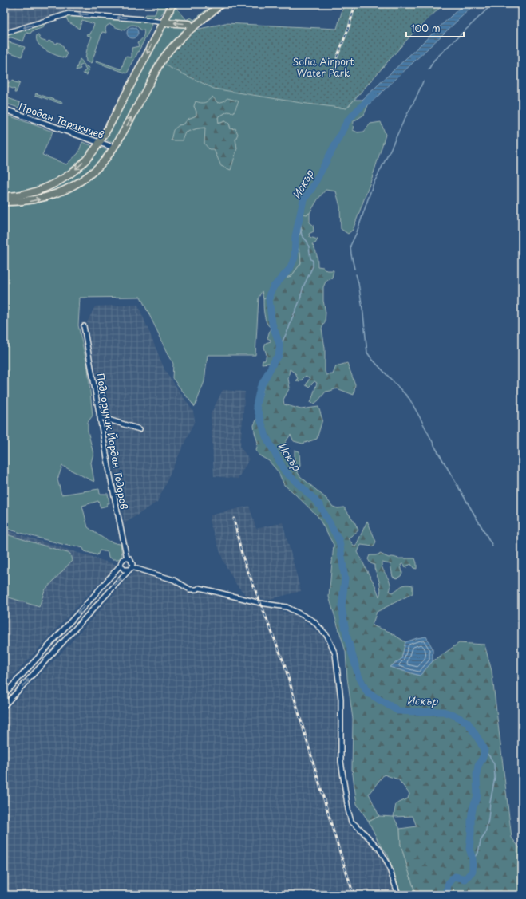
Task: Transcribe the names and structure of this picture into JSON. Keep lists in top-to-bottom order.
{
  "streets": {
    "street": ["Продан Таракчиев", "Подпоручик Йордан Тодоров"]
  },
  "water": ["Искър"],
  "parks": ["Sofia Airport Water Park"],
  "scale_bar": "100 m"
}
